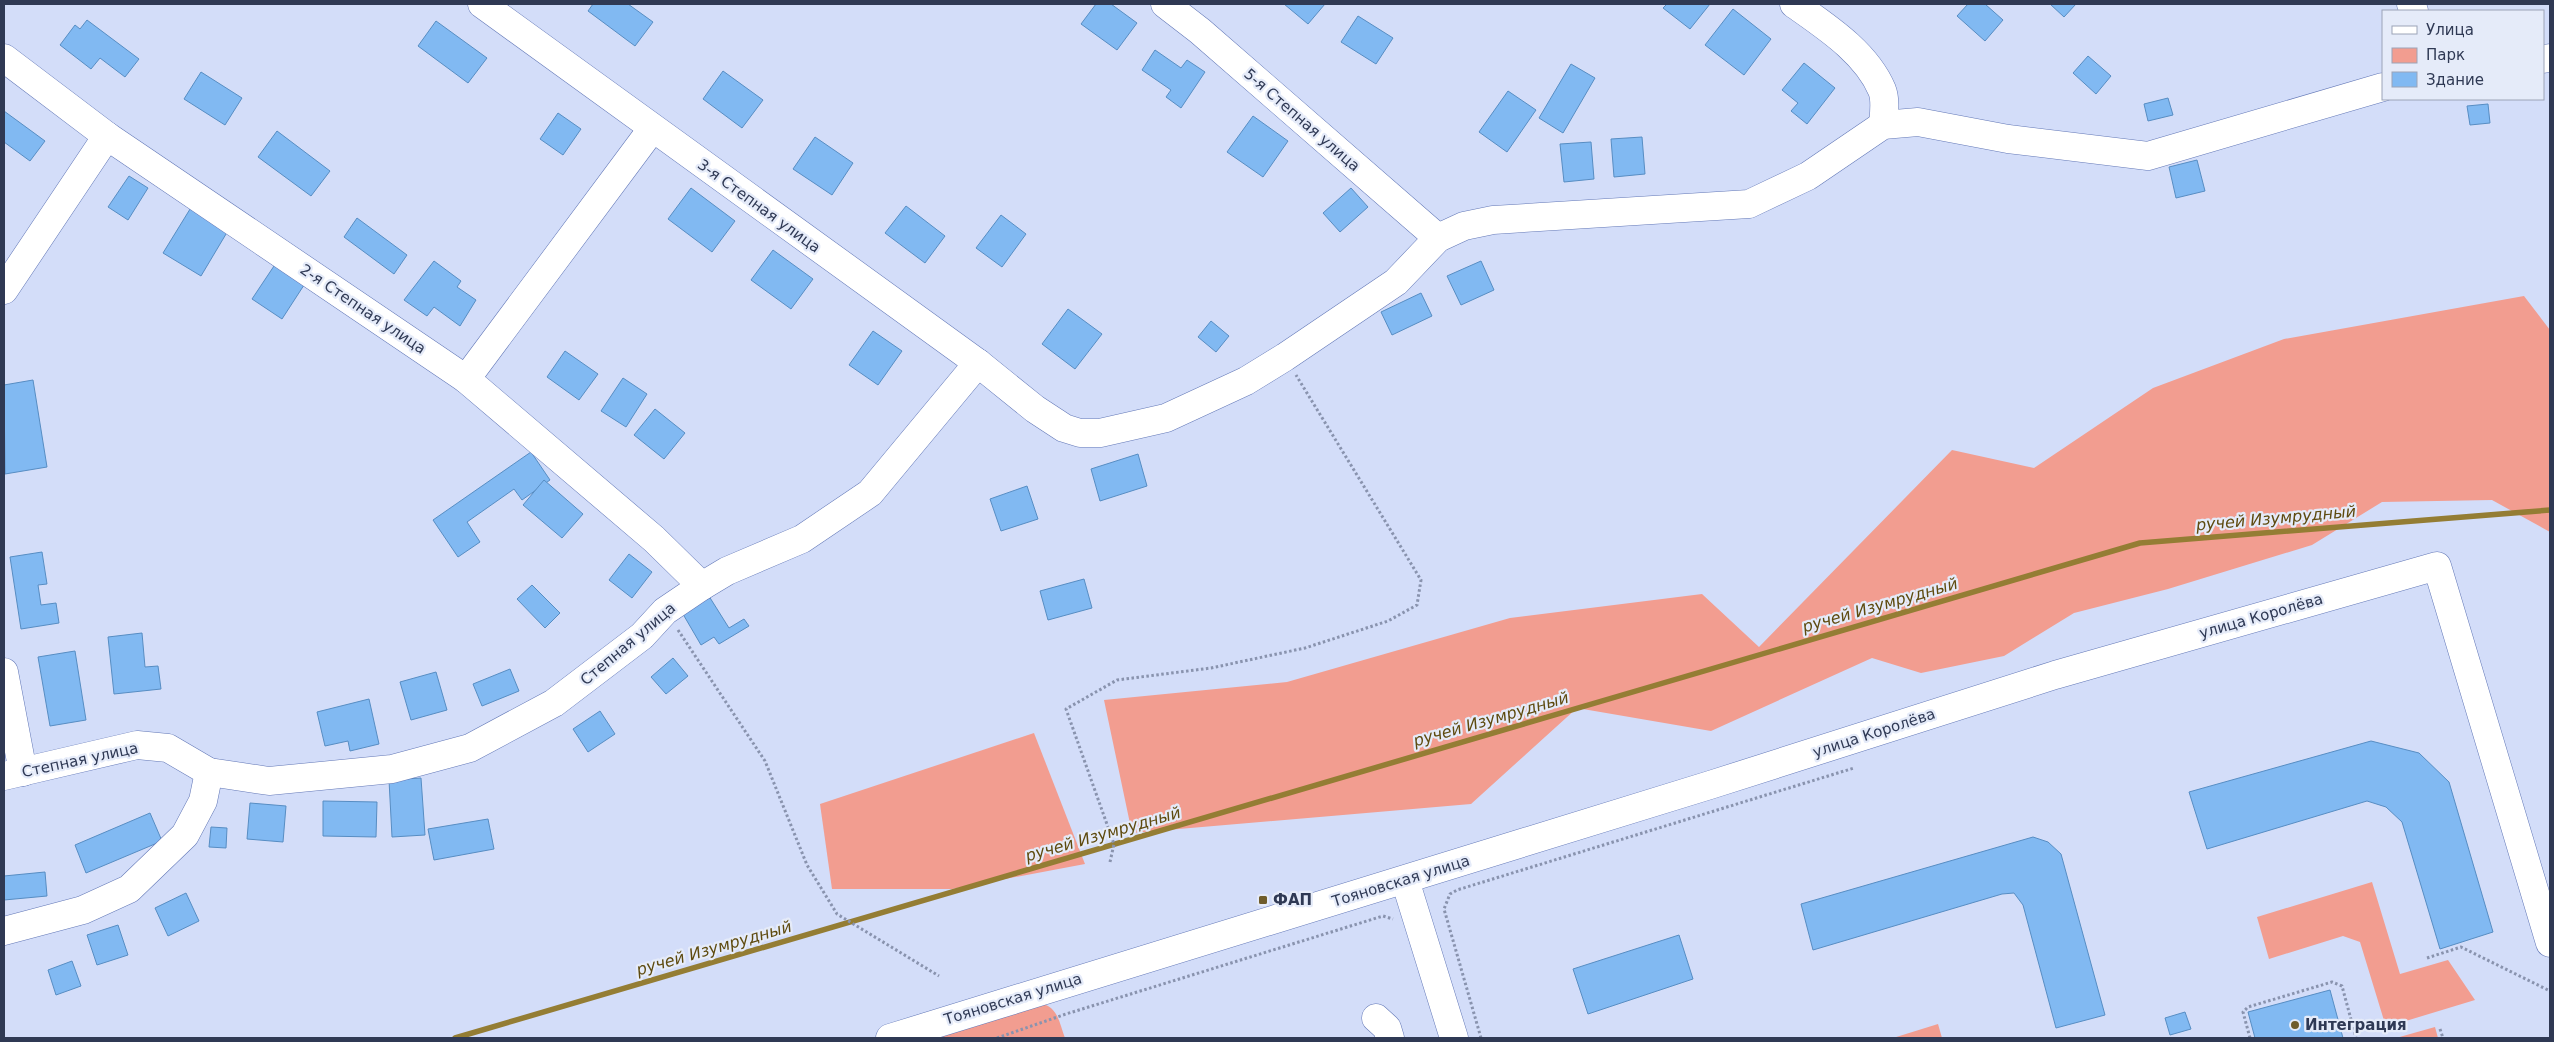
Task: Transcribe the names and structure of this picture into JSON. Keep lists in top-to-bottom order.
{
  "streets": {
    "street": [
      "5-я Степная улица",
      "3-я Степная улица",
      "2-я Степная улица",
      "улица Королёва",
      "Степная улица",
      "Тояновская улица"
    ]
  },
  "crossings": [
    ["5-я Степная улица", "3-я Степная улица"],
    ["3-я Степная улица", "Степная улица"],
    ["2-я Степная улица", "Степная улица"],
    ["улица Королёва", "Тояновская улица"]
  ],
  "water": ["ручей Изумрудный"],
  "places": {
    "transit": ["ФАП"],
    "other": ["Интеграция"]
  },
  "legend": ["Улица", "Парк", "Здание"]
}
